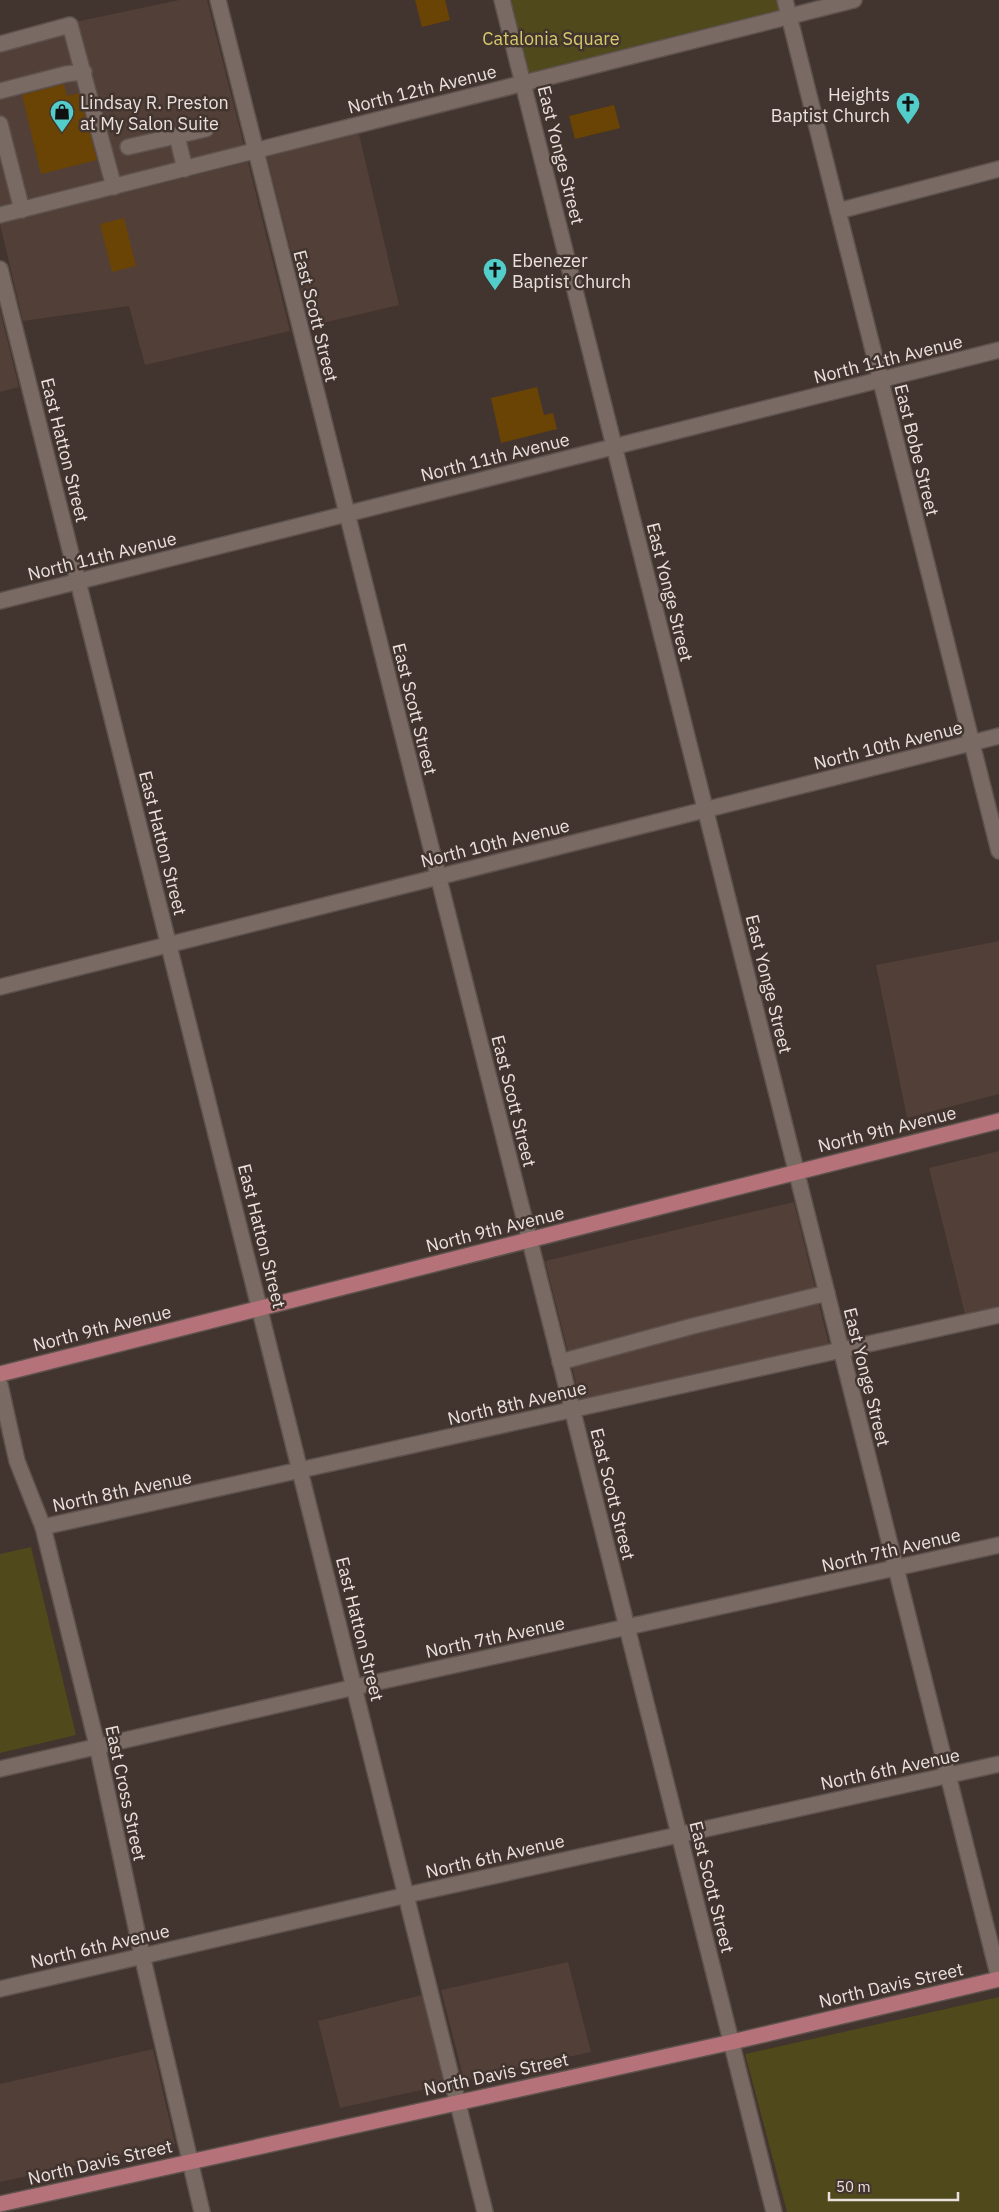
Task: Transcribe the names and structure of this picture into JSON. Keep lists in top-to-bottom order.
{
  "streets": {
    "main road": ["North 9th Avenue", "North Davis Street"],
    "street": [
      "North 12th Avenue",
      "East Yonge Street",
      "East Scott Street",
      "North 11th Avenue",
      "East Hatton Street",
      "East Bobe Street",
      "North 10th Avenue",
      "North 8th Avenue",
      "North 7th Avenue",
      "North 6th Avenue",
      "East Cross Street"
    ]
  },
  "crossings": [
    ["North 12th Avenue", "East Yonge Street"],
    ["North 12th Avenue", "East Scott Street"],
    ["North 12th Avenue", "East Bobe Street"],
    ["East Yonge Street", "North 11th Avenue"],
    ["East Yonge Street", "North 10th Avenue"],
    ["East Yonge Street", "North 9th Avenue"],
    ["East Yonge Street", "North 8th Avenue"],
    ["East Yonge Street", "North 7th Avenue"],
    ["East Yonge Street", "North 6th Avenue"],
    ["East Yonge Street", "North Davis Street"],
    ["East Scott Street", "North 11th Avenue"],
    ["East Scott Street", "North 10th Avenue"],
    ["East Scott Street", "North 9th Avenue"],
    ["East Scott Street", "North 8th Avenue"],
    ["East Scott Street", "North 7th Avenue"],
    ["East Scott Street", "North 6th Avenue"],
    ["East Scott Street", "North Davis Street"],
    ["North 11th Avenue", "East Hatton Street"],
    ["North 11th Avenue", "East Bobe Street"],
    ["East Hatton Street", "North 10th Avenue"],
    ["East Hatton Street", "North 9th Avenue"],
    ["East Hatton Street", "North 8th Avenue"],
    ["East Hatton Street", "North 7th Avenue"],
    ["East Hatton Street", "North 6th Avenue"],
    ["East Hatton Street", "North Davis Street"],
    ["East Bobe Street", "North 10th Avenue"],
    ["North 8th Avenue", "East Cross Street"],
    ["North 7th Avenue", "East Cross Street"],
    ["North 6th Avenue", "East Cross Street"],
    ["East Cross Street", "North Davis Street"]
  ],
  "parks": ["Catalonia Square"],
  "places": {
    "church": ["Heights Baptist Church", "Ebenezer Baptist Church"],
    "shop": ["Lindsay R. Preston at My Salon Suite"]
  },
  "scale_bar": "50 m"
}
